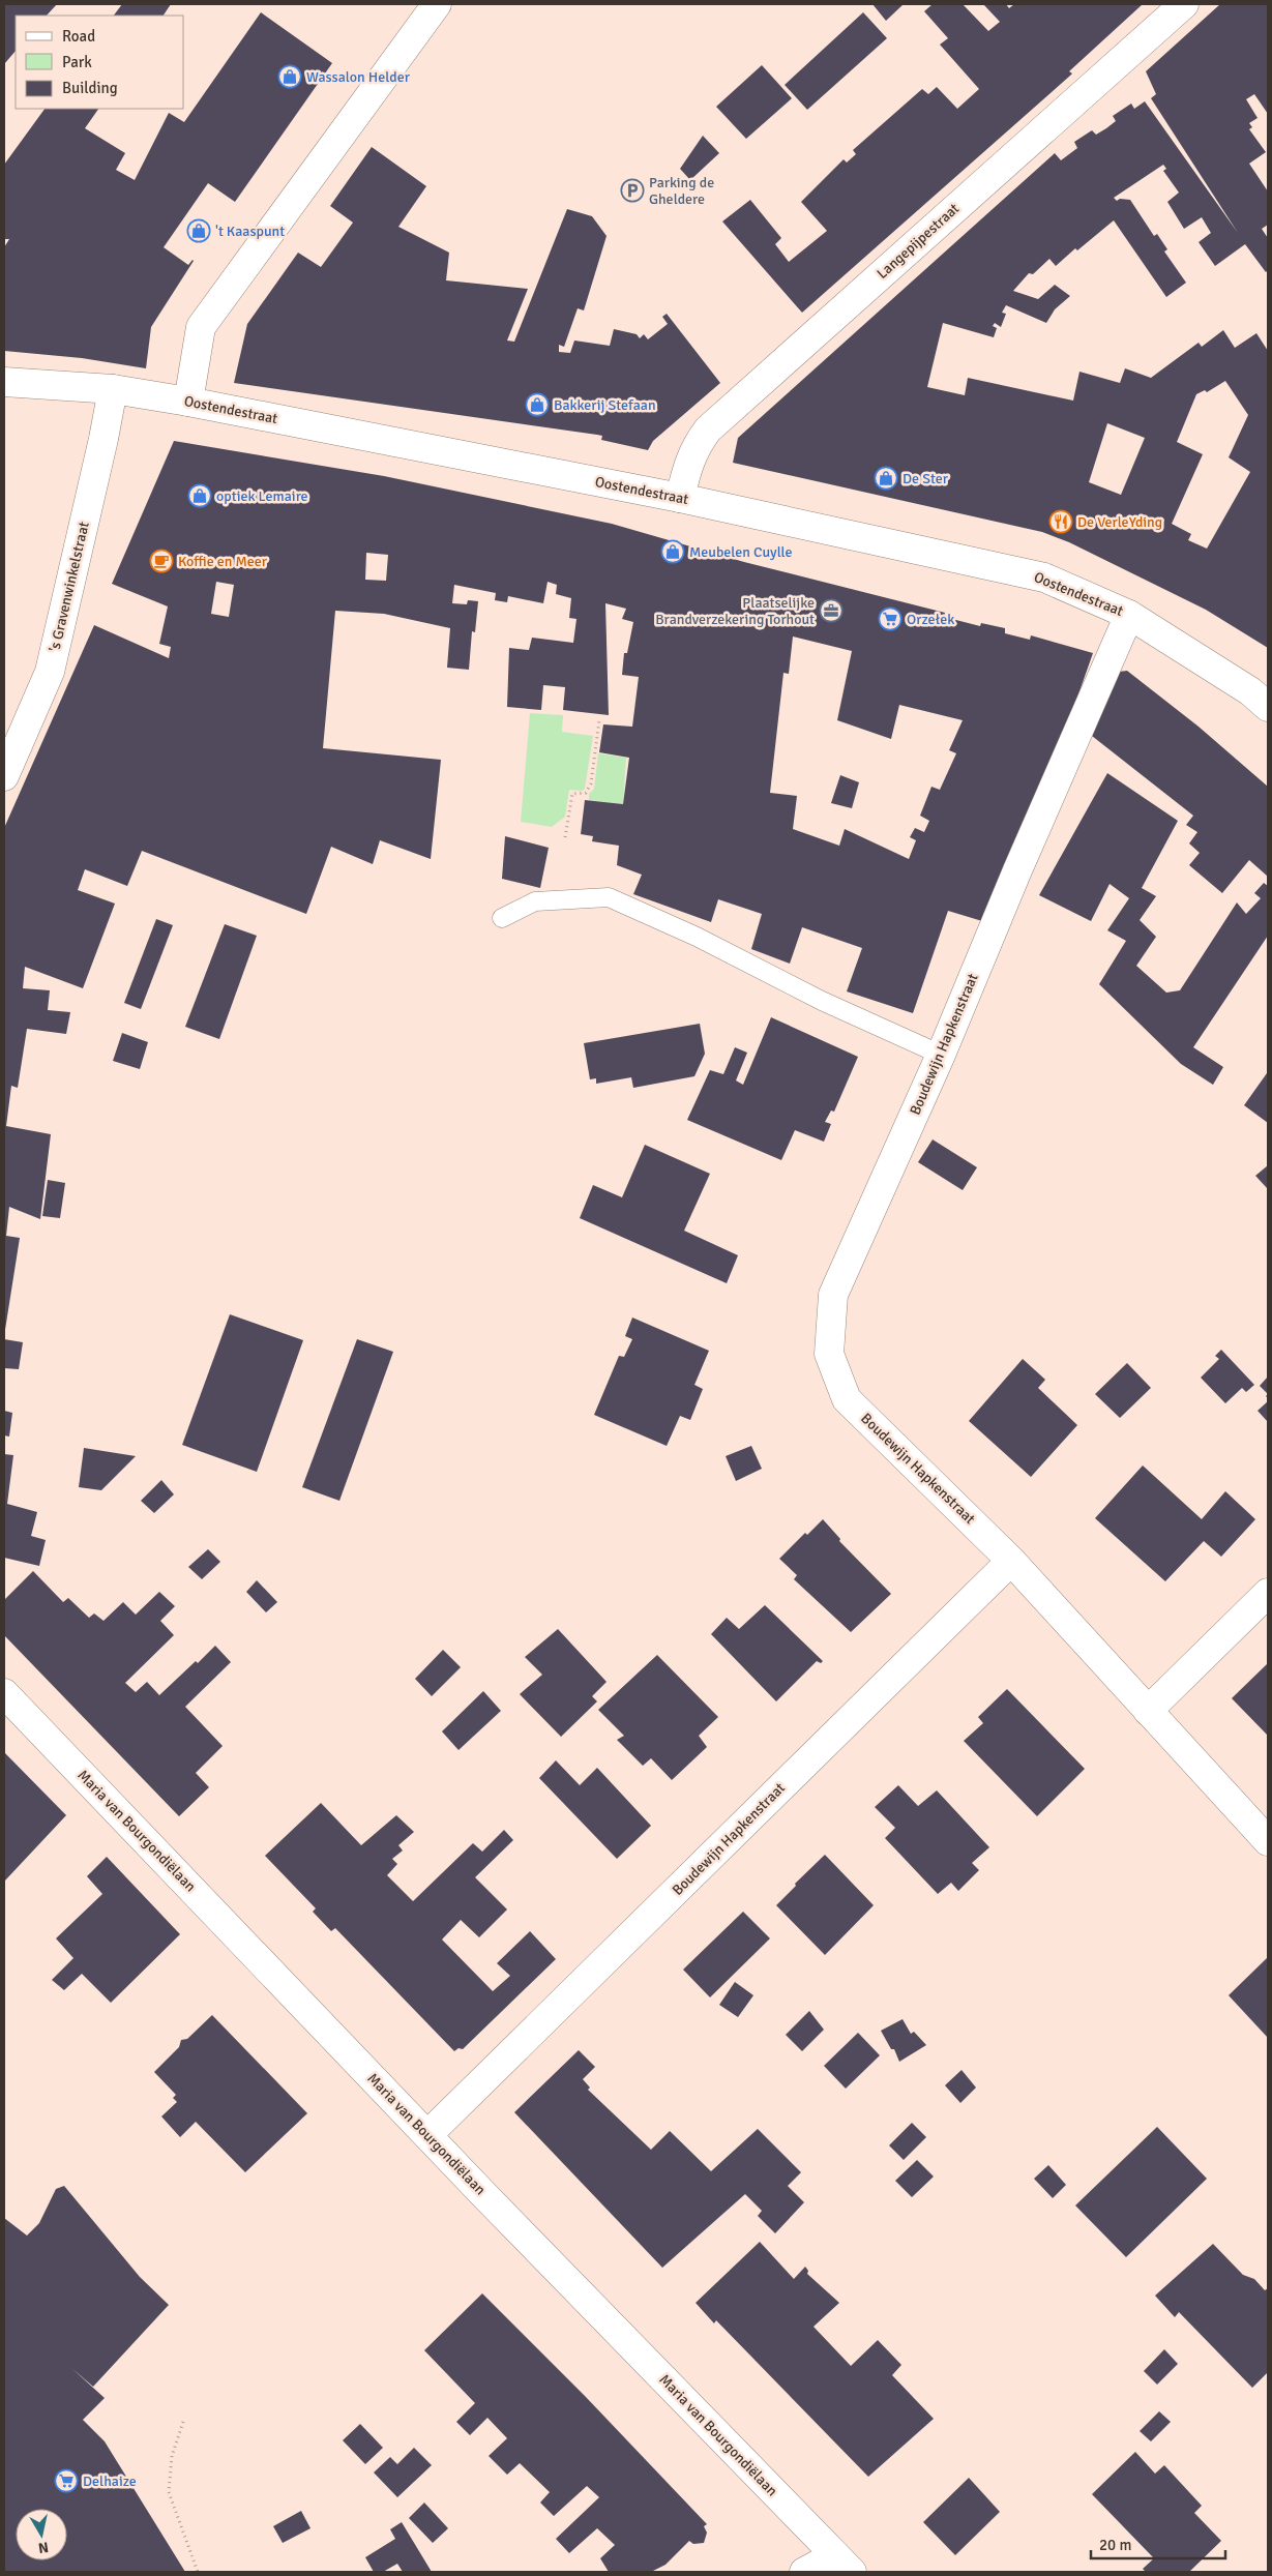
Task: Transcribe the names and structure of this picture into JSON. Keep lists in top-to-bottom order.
{
  "streets": {
    "street": [
      "Langepijpestraat",
      "Oostendestraat",
      "'s Gravenwinkelstraat",
      "Boudewijn Hapkenstraat",
      "Maria van Bourgondiëlaan"
    ]
  },
  "crossings": [
    ["Langepijpestraat", "Oostendestraat"],
    ["Oostendestraat", "'s Gravenwinkelstraat"],
    ["Oostendestraat", "Boudewijn Hapkenstraat"],
    ["Boudewijn Hapkenstraat", "Maria van Bourgondiëlaan"]
  ],
  "places": {
    "shop": [
      "Wassalon Helder",
      "'t Kaaspunt",
      "Bakkerij Stefaan",
      "De Ster",
      "optiek Lemaire",
      "Meubelen Cuylle"
    ],
    "parking": ["Parking de Gheldere"],
    "restaurant": ["De VerleYding"],
    "cafe": ["Koffie en Meer"],
    "office": ["Plaatselijke Brandverzekering Torhout"],
    "supermarket": ["Orzełek", "Delhaize"]
  },
  "legend": ["Road", "Park", "Building"],
  "scale_bar": "20 m",
  "north": "bottom"
}
